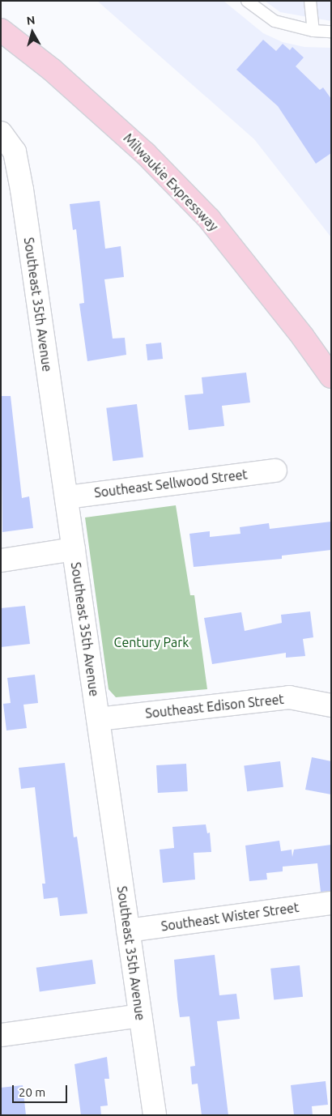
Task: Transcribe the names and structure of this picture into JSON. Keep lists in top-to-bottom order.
{
  "streets": {
    "highway": ["Milwaukie Expressway"],
    "street": [
      "Southeast 35th Avenue",
      "Southeast Sellwood Street",
      "Southeast Edison Street",
      "Southeast Wister Street"
    ]
  },
  "crossings": [
    ["Southeast 35th Avenue", "Southeast Sellwood Street"],
    ["Southeast 35th Avenue", "Southeast Edison Street"],
    ["Southeast 35th Avenue", "Southeast Wister Street"]
  ],
  "parks": ["Century Park"],
  "scale_bar": "20 m",
  "north": "top"
}
